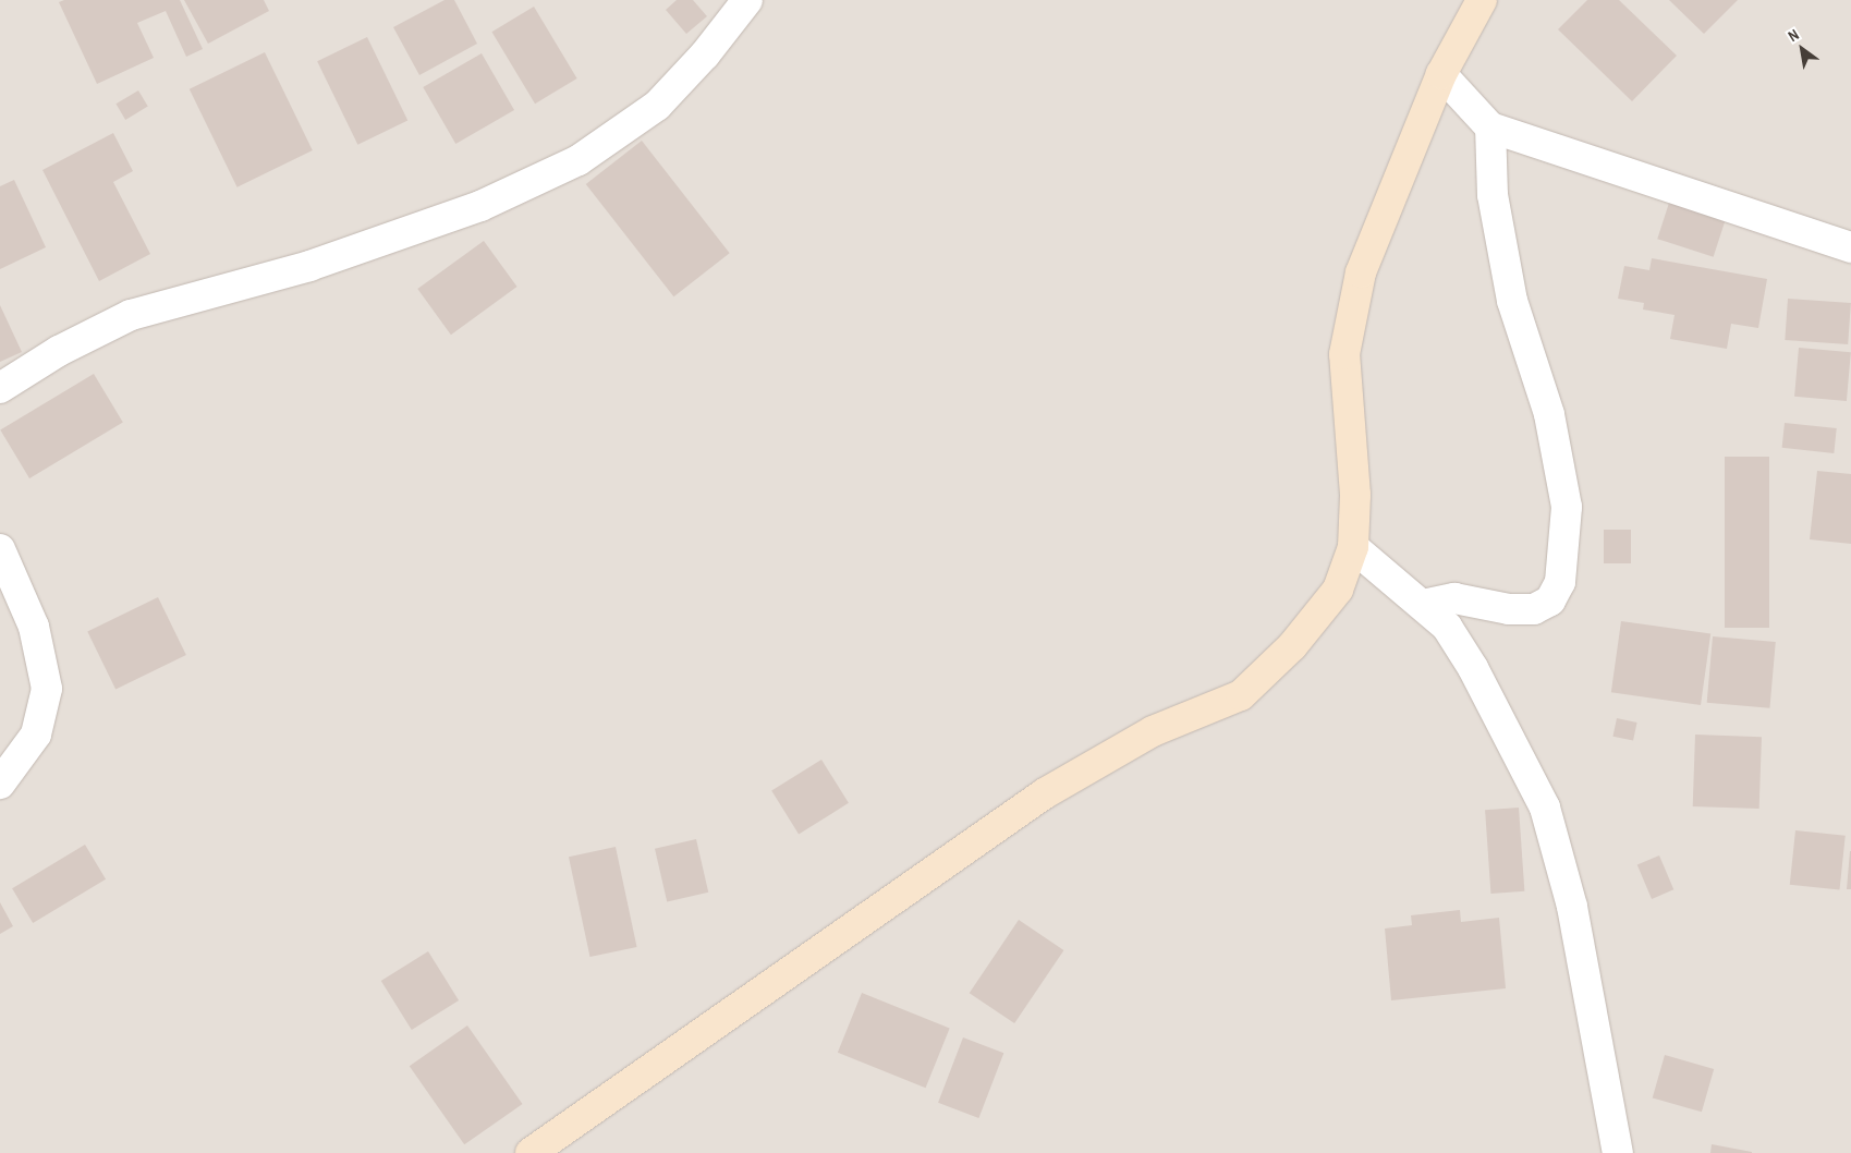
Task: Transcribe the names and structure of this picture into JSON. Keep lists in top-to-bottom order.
{
  "north": "top left"
}
